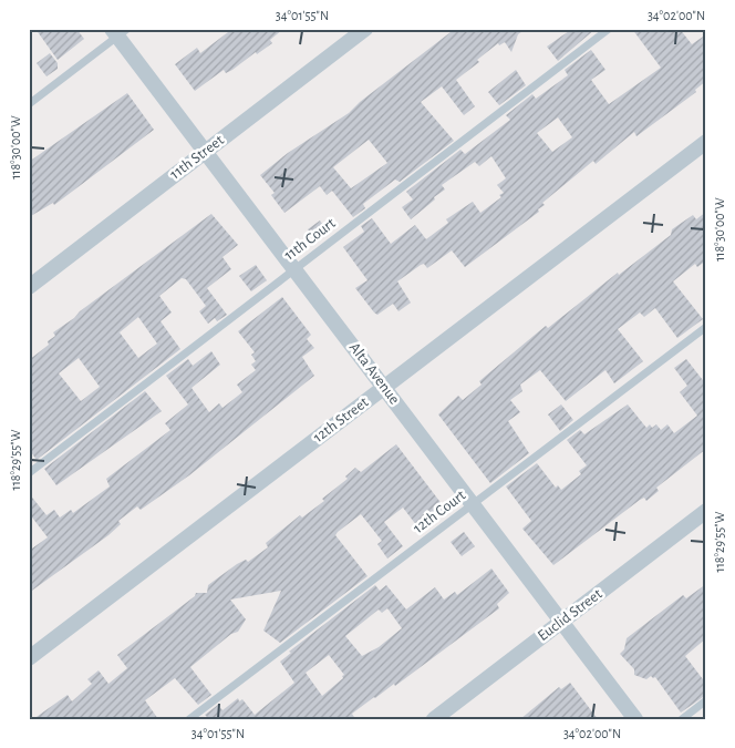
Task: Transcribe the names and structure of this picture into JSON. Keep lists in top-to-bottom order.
{
  "streets": {
    "street": [
      "11th Street",
      "Alta Avenue",
      "12th Street",
      "Euclid Street"
    ],
    "lane": ["11th Court", "12th Court"]
  },
  "crossings": [
    ["11th Street", "Alta Avenue"],
    ["11th Court", "Alta Avenue"],
    ["Alta Avenue", "12th Street"],
    ["Alta Avenue", "12th Court"],
    ["Alta Avenue", "Euclid Street"]
  ],
  "coordinates": [
    "34°01'55\"N",
    "34°02'00\"N",
    "118°30'00\"W",
    "118°29'55\"W"
  ]
}
